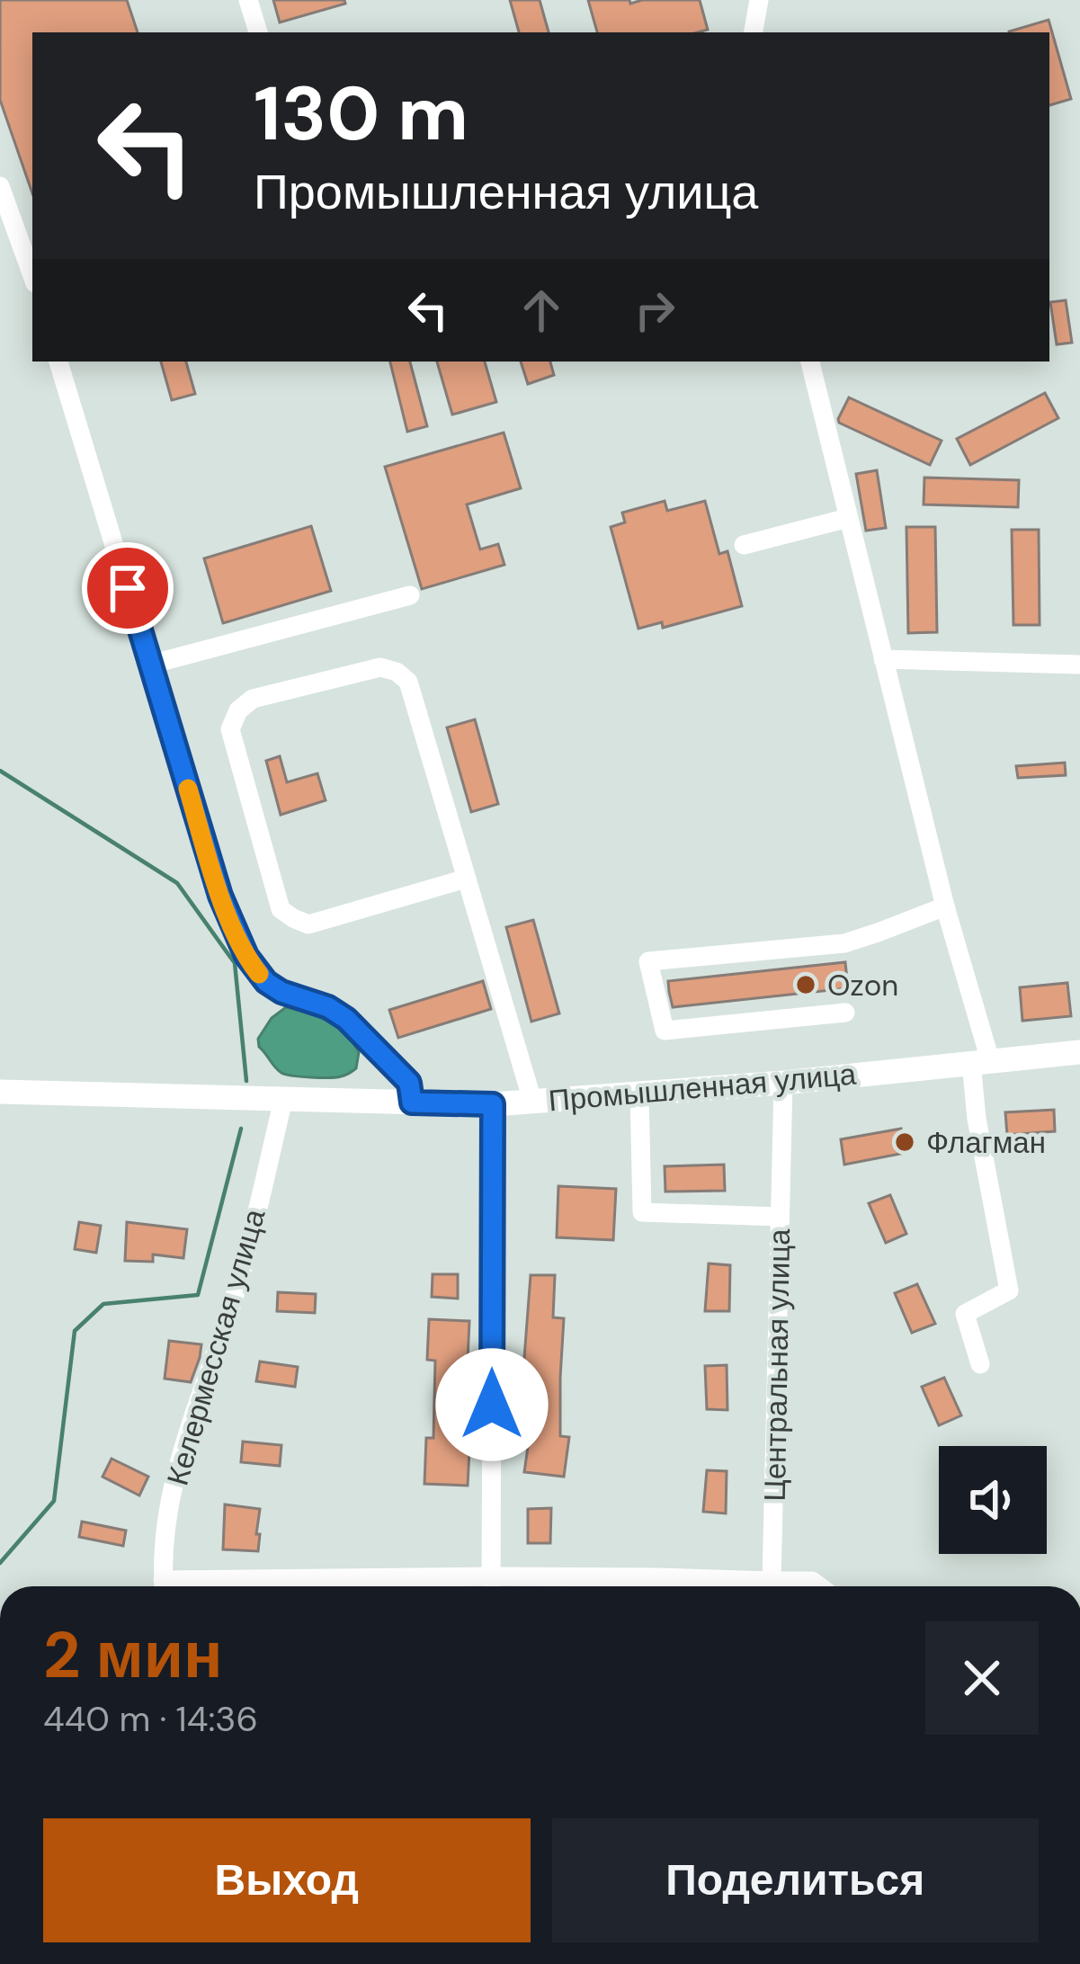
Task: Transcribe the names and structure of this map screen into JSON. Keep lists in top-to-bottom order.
{
  "streets": {
    "main road": ["Промышленная улица"],
    "street": ["Келермесская улица", "Центральная улица"]
  },
  "crossings": [
    ["Промышленная улица", "Келермесская улица"],
    ["Промышленная улица", "Центральная улица"]
  ],
  "places": ["Ozon", "Флагман"],
  "page": {
    "turn": ["130 m", "Промышленная улица"],
    "heading": ["2 мин", "440 m · 14:36"],
    "buttons": ["Выход", "Поделиться"]
  }
}
